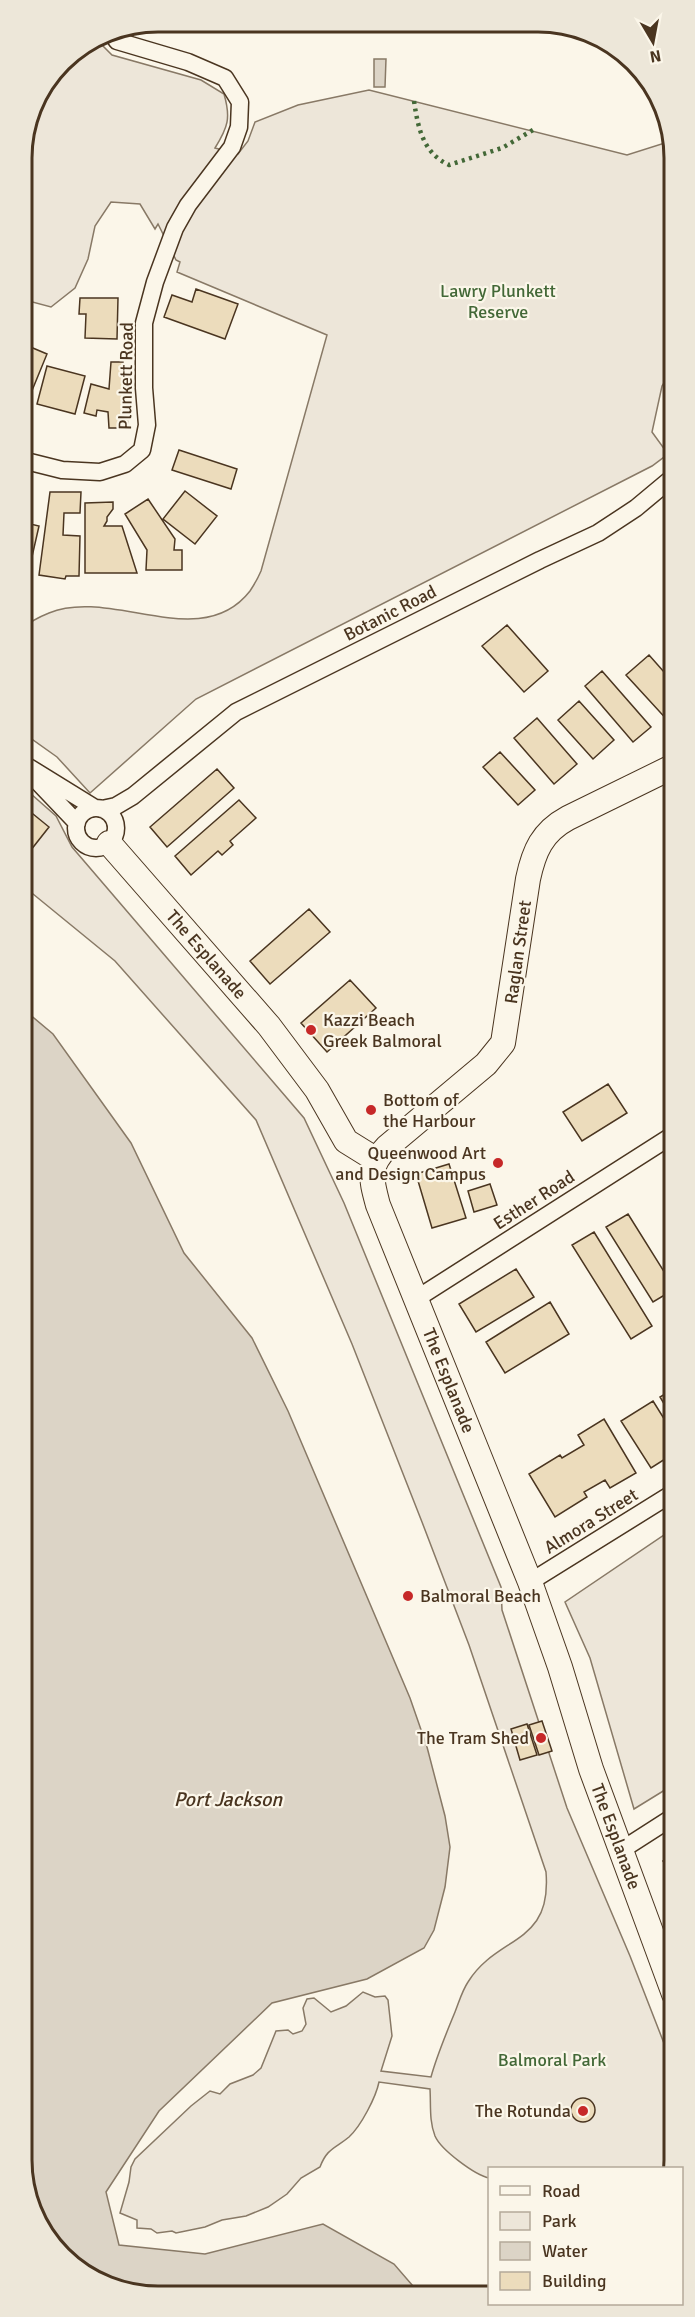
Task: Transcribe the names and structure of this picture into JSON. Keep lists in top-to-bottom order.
{
  "streets": {
    "street": [
      "Plunkett Road",
      "Botanic Road",
      "Raglan Street",
      "The Esplanade",
      "Esther Road",
      "Almora Street"
    ]
  },
  "crossings": [
    ["Botanic Road", "The Esplanade"],
    ["Raglan Street", "The Esplanade"],
    ["The Esplanade", "Esther Road"],
    ["The Esplanade", "Almora Street"]
  ],
  "water": ["Port Jackson"],
  "parks": ["Lawry Plunkett Reserve", "Balmoral Park"],
  "places": [
    "Kazzi Beach Greek Balmoral",
    "Bottom of the Harbour",
    "Queenwood Art and Design Campus",
    "Balmoral Beach",
    "The Tram Shed",
    "The Rotunda"
  ],
  "legend": [
    "Road",
    "Park",
    "Water",
    "Building"
  ],
  "north": "bottom"
}
